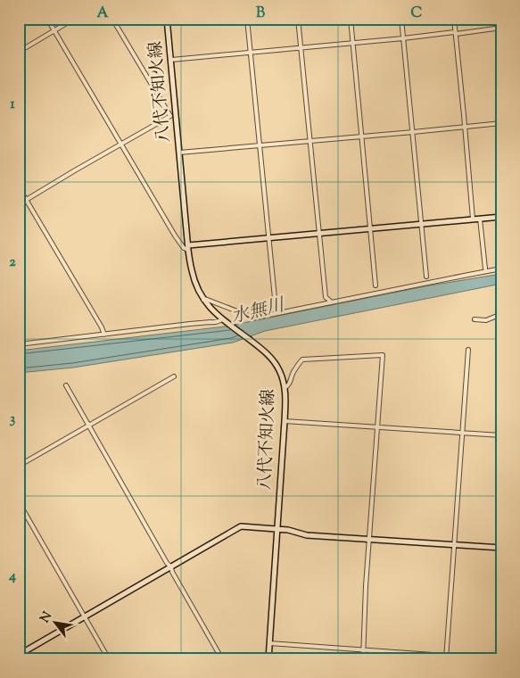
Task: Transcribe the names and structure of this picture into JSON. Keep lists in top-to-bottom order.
{
  "streets": {
    "main road": ["八代不知火線"]
  },
  "water": ["水無川"],
  "north": "top left",
  "grid": {
    "columns": ["A", "B", "C"],
    "rows": [
      "1",
      "2",
      "3",
      "4"
    ]
  }
}
